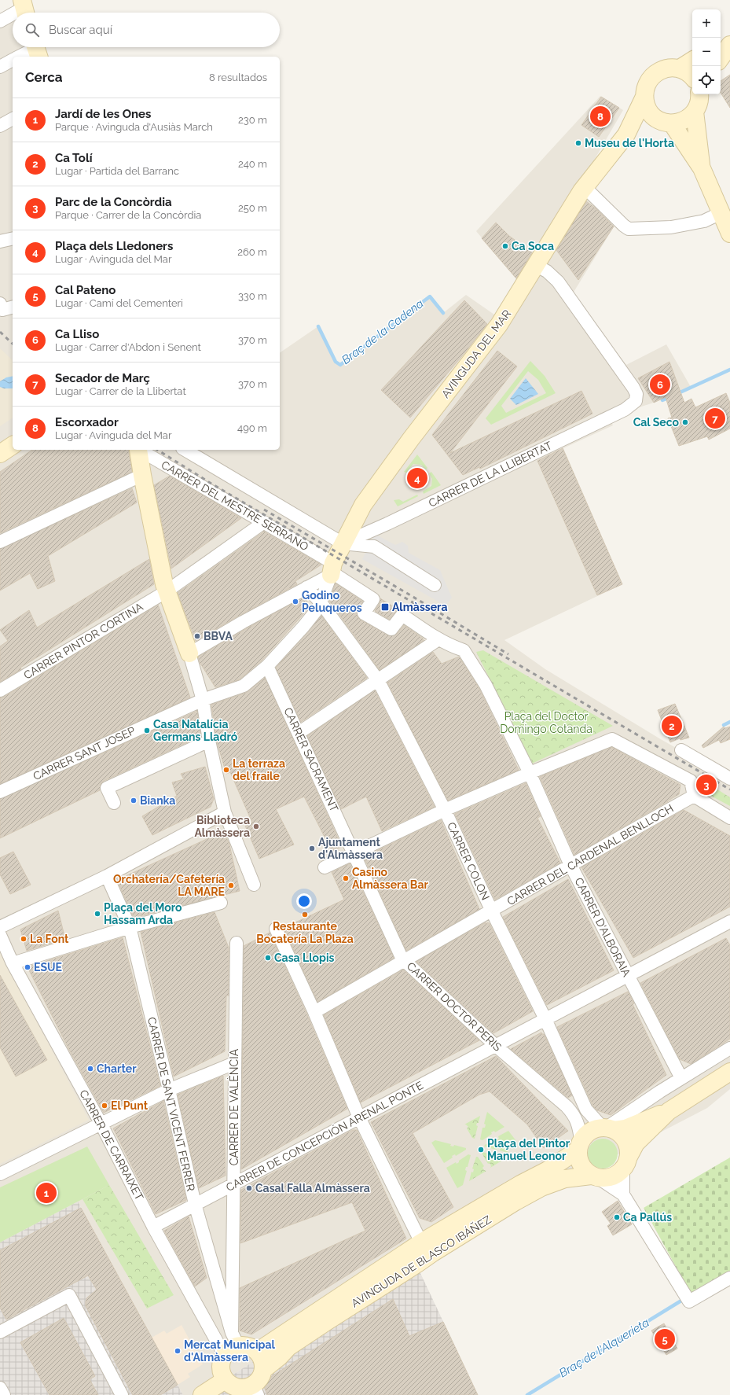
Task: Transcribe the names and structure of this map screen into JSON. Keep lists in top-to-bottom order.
{
  "streets": {
    "main road": ["AVINGUDA DEL MAR", "AVINGUDA DE BLASCO IBÁÑEZ"],
    "street": [
      "CARRER DE LA LLIBERTAT",
      "CARRER DEL MESTRE SERRANO",
      "CARRER PINTOR CORTINA",
      "CARRER SANT JOSEP",
      "CARRER SACRAMENT",
      "CARRER DEL CARDENAL BENLLOCH",
      "CARRER COLON",
      "CARRER D'ALBORAIA",
      "CARRER DOCTOR PERIS",
      "CARRER DE SANT VICENT FERRER",
      "CARRER DE VALÈNCIA",
      "CARRER DE CONCEPCIÓN ARENAL PONTE",
      "CARRER DE CARRAIXET"
    ]
  },
  "crossings": [
    ["AVINGUDA DEL MAR", "CARRER DE LA LLIBERTAT"],
    ["AVINGUDA DEL MAR", "CARRER DEL MESTRE SERRANO"],
    ["CARRER DE LA LLIBERTAT", "CARRER DEL MESTRE SERRANO"],
    ["CARRER DEL MESTRE SERRANO", "CARRER PINTOR CORTINA"],
    ["CARRER SANT JOSEP", "CARRER SACRAMENT"],
    ["CARRER SANT JOSEP", "CARRER COLON"],
    ["CARRER SACRAMENT", "CARRER DOCTOR PERIS"],
    ["CARRER DEL CARDENAL BENLLOCH", "CARRER COLON"],
    ["CARRER DEL CARDENAL BENLLOCH", "CARRER D'ALBORAIA"],
    ["CARRER DEL CARDENAL BENLLOCH", "CARRER DOCTOR PERIS"],
    ["CARRER COLON", "CARRER DOCTOR PERIS"],
    ["CARRER COLON", "CARRER DE CONCEPCIÓN ARENAL PONTE"],
    ["CARRER COLON", "AVINGUDA DE BLASCO IBÁÑEZ"],
    ["CARRER D'ALBORAIA", "CARRER DE CONCEPCIÓN ARENAL PONTE"],
    ["CARRER DOCTOR PERIS", "CARRER DE CONCEPCIÓN ARENAL PONTE"],
    ["CARRER DOCTOR PERIS", "AVINGUDA DE BLASCO IBÁÑEZ"],
    ["CARRER DE SANT VICENT FERRER", "CARRER DE VALÈNCIA"],
    ["CARRER DE SANT VICENT FERRER", "CARRER DE CONCEPCIÓN ARENAL PONTE"],
    ["CARRER DE SANT VICENT FERRER", "CARRER DE CARRAIXET"],
    ["CARRER DE SANT VICENT FERRER", "AVINGUDA DE BLASCO IBÁÑEZ"],
    ["CARRER DE VALÈNCIA", "CARRER DE CONCEPCIÓN ARENAL PONTE"],
    ["CARRER DE VALÈNCIA", "CARRER DE CARRAIXET"],
    ["CARRER DE VALÈNCIA", "AVINGUDA DE BLASCO IBÁÑEZ"],
    ["CARRER DE CONCEPCIÓN ARENAL PONTE", "CARRER DE CARRAIXET"],
    ["CARRER DE CARRAIXET", "AVINGUDA DE BLASCO IBÁÑEZ"]
  ],
  "water": ["Braç de la Cadena", "Braç de l'Alquerieta"],
  "parks": ["Plaça del Doctor Domingo Cotanda"],
  "places": {
    "other": [
      "Museu de l'Horta",
      "Ca Soca",
      "Cal Seco",
      "Godino Peluqueros",
      "BBVA",
      "Casa Natalícia Germans Lladró",
      "La terraza del fraile",
      "Bianka",
      "Biblioteca Almàssera",
      "Ajuntament d'Almàssera",
      "Casino Almàssera Bar",
      "Orchatería/Cafetería LA MARE",
      "Plaça del Moro Hassam Arda",
      "Restaurante Bocatería La Plaza",
      "La Font",
      "Casa Llopis",
      "ESUE",
      "Charter",
      "El Punt",
      "Plaça del Pintor Manuel Leonor",
      "Casal Falla Almàssera",
      "Ca Pallús",
      "Mercat Municipal d'Almàssera"
    ],
    "transit": ["Almàssera"]
  },
  "page": {
    "map_buttons": ["+", "−"],
    "search": "Buscar aquí",
    "heading": ["Cerca", "8 resultados"],
    "list": [
      {
        "mark": "1",
        "name": "Jardí de les Ones",
        "note": "Parque · Avinguda d'Ausiàs March",
        "value": "230 m"
      },
      {
        "mark": "2",
        "name": "Ca Tolí",
        "note": "Lugar · Partida del Barranc",
        "value": "240 m"
      },
      {
        "mark": "3",
        "name": "Parc de la Concòrdia",
        "note": "Parque · Carrer de la Concòrdia",
        "value": "250 m"
      },
      {
        "mark": "4",
        "name": "Plaça dels Lledoners",
        "note": "Lugar · Avinguda del Mar",
        "value": "260 m"
      },
      {
        "mark": "5",
        "name": "Cal Pateno",
        "note": "Lugar · Camí del Cementeri",
        "value": "330 m"
      },
      {
        "mark": "6",
        "name": "Ca Lliso",
        "note": "Lugar · Carrer d'Abdon i Senent",
        "value": "370 m"
      },
      {
        "mark": "7",
        "name": "Secador de Març",
        "note": "Lugar · Carrer de la Llibertat",
        "value": "370 m"
      },
      {
        "mark": "8",
        "name": "Escorxador",
        "note": "Lugar · Avinguda del Mar",
        "value": "490 m"
      }
    ],
    "pins": [
      "8",
      "6",
      "7",
      "4",
      "2",
      "3",
      "1",
      "5"
    ]
  }
}
